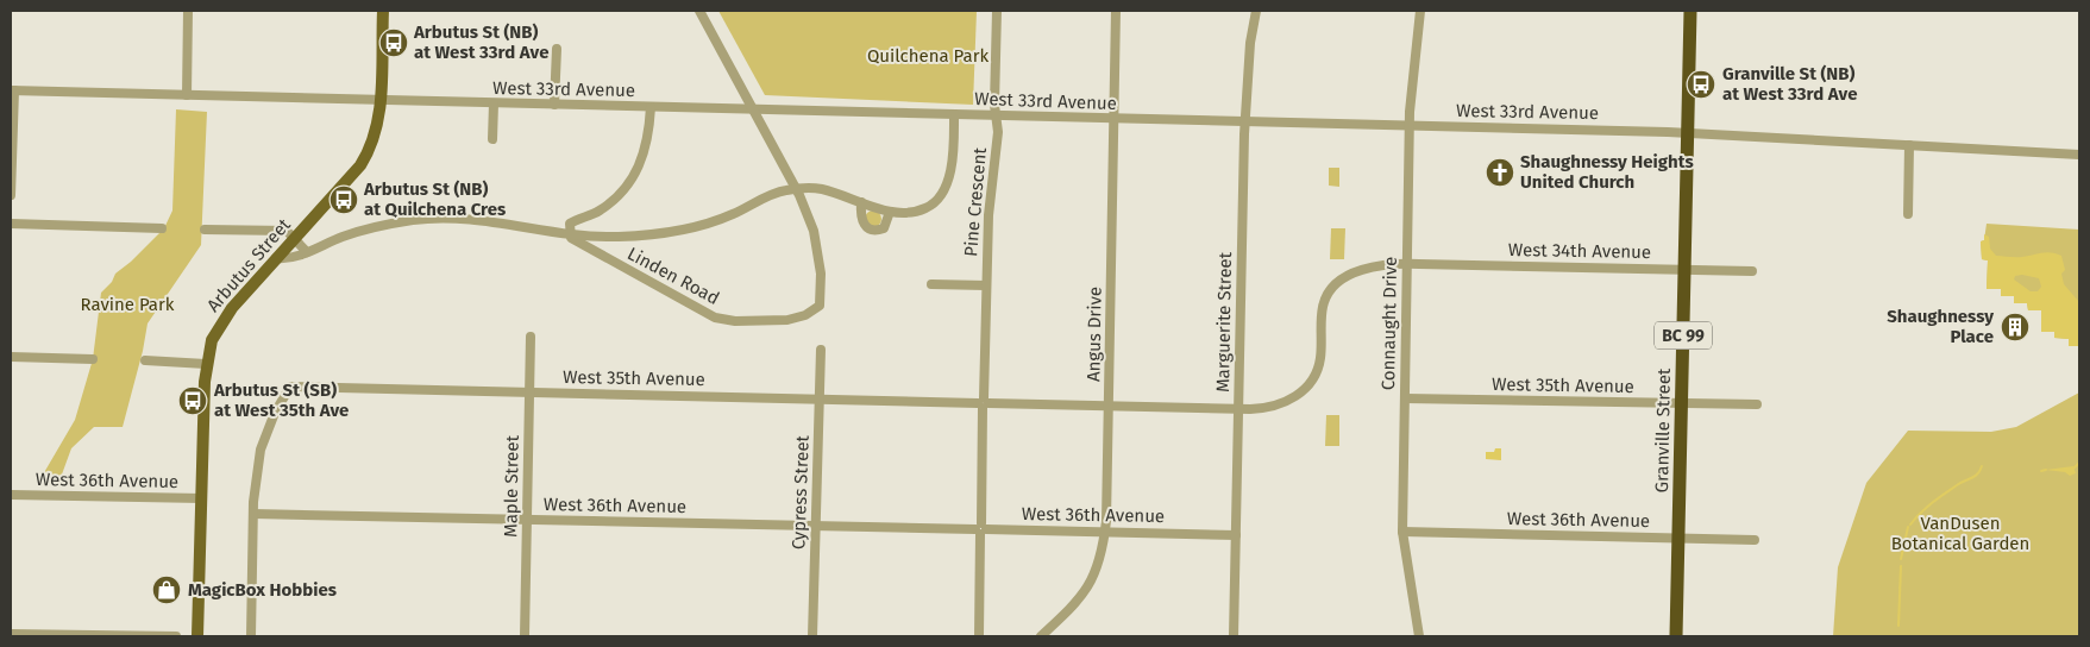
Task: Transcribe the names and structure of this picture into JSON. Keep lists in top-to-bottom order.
{
  "streets": {
    "highway": ["BC 99", "Granville Street"],
    "main road": ["Arbutus Street"],
    "street": [
      "West 33rd Avenue",
      "Pine Crescent",
      "West 34th Avenue",
      "Linden Road",
      "Marguerite Street",
      "Connaught Drive",
      "Angus Drive",
      "West 35th Avenue",
      "West 36th Avenue",
      "Maple Street",
      "Cypress Street"
    ]
  },
  "crossings": [
    ["West 33rd Avenue", "Pine Crescent"],
    ["West 33rd Avenue", "Arbutus Street"],
    ["West 33rd Avenue", "Marguerite Street"],
    ["West 33rd Avenue", "Connaught Drive"],
    ["West 33rd Avenue", "Angus Drive"],
    ["West 33rd Avenue", "Granville Street"],
    ["Pine Crescent", "West 35th Avenue"],
    ["Pine Crescent", "West 36th Avenue"],
    ["West 34th Avenue", "Marguerite Street"],
    ["West 34th Avenue", "Connaught Drive"],
    ["West 34th Avenue", "West 35th Avenue"],
    ["West 34th Avenue", "Granville Street"],
    ["Arbutus Street", "West 36th Avenue"],
    ["Marguerite Street", "West 35th Avenue"],
    ["Marguerite Street", "West 36th Avenue"],
    ["Connaught Drive", "West 35th Avenue"],
    ["Connaught Drive", "West 36th Avenue"],
    ["Angus Drive", "West 35th Avenue"],
    ["Angus Drive", "West 36th Avenue"],
    ["West 35th Avenue", "Granville Street"],
    ["West 35th Avenue", "West 36th Avenue"],
    ["West 35th Avenue", "Maple Street"],
    ["West 35th Avenue", "Cypress Street"],
    ["Granville Street", "West 36th Avenue"],
    ["West 36th Avenue", "Maple Street"],
    ["West 36th Avenue", "Cypress Street"]
  ],
  "parks": ["Quilchena Park", "Ravine Park", "VanDusen Botanical Garden"],
  "places": {
    "bus stop": [
      "Arbutus St (NB) at West 33rd Ave",
      "Granville St (NB) at West 33rd Ave",
      "Arbutus St (NB) at Quilchena Cres",
      "Arbutus St (SB) at West 35th Ave"
    ],
    "church": ["Shaughnessy Heights United Church"],
    "building": ["Shaughnessy Place"],
    "shop": ["MagicBox Hobbies"]
  }
}
